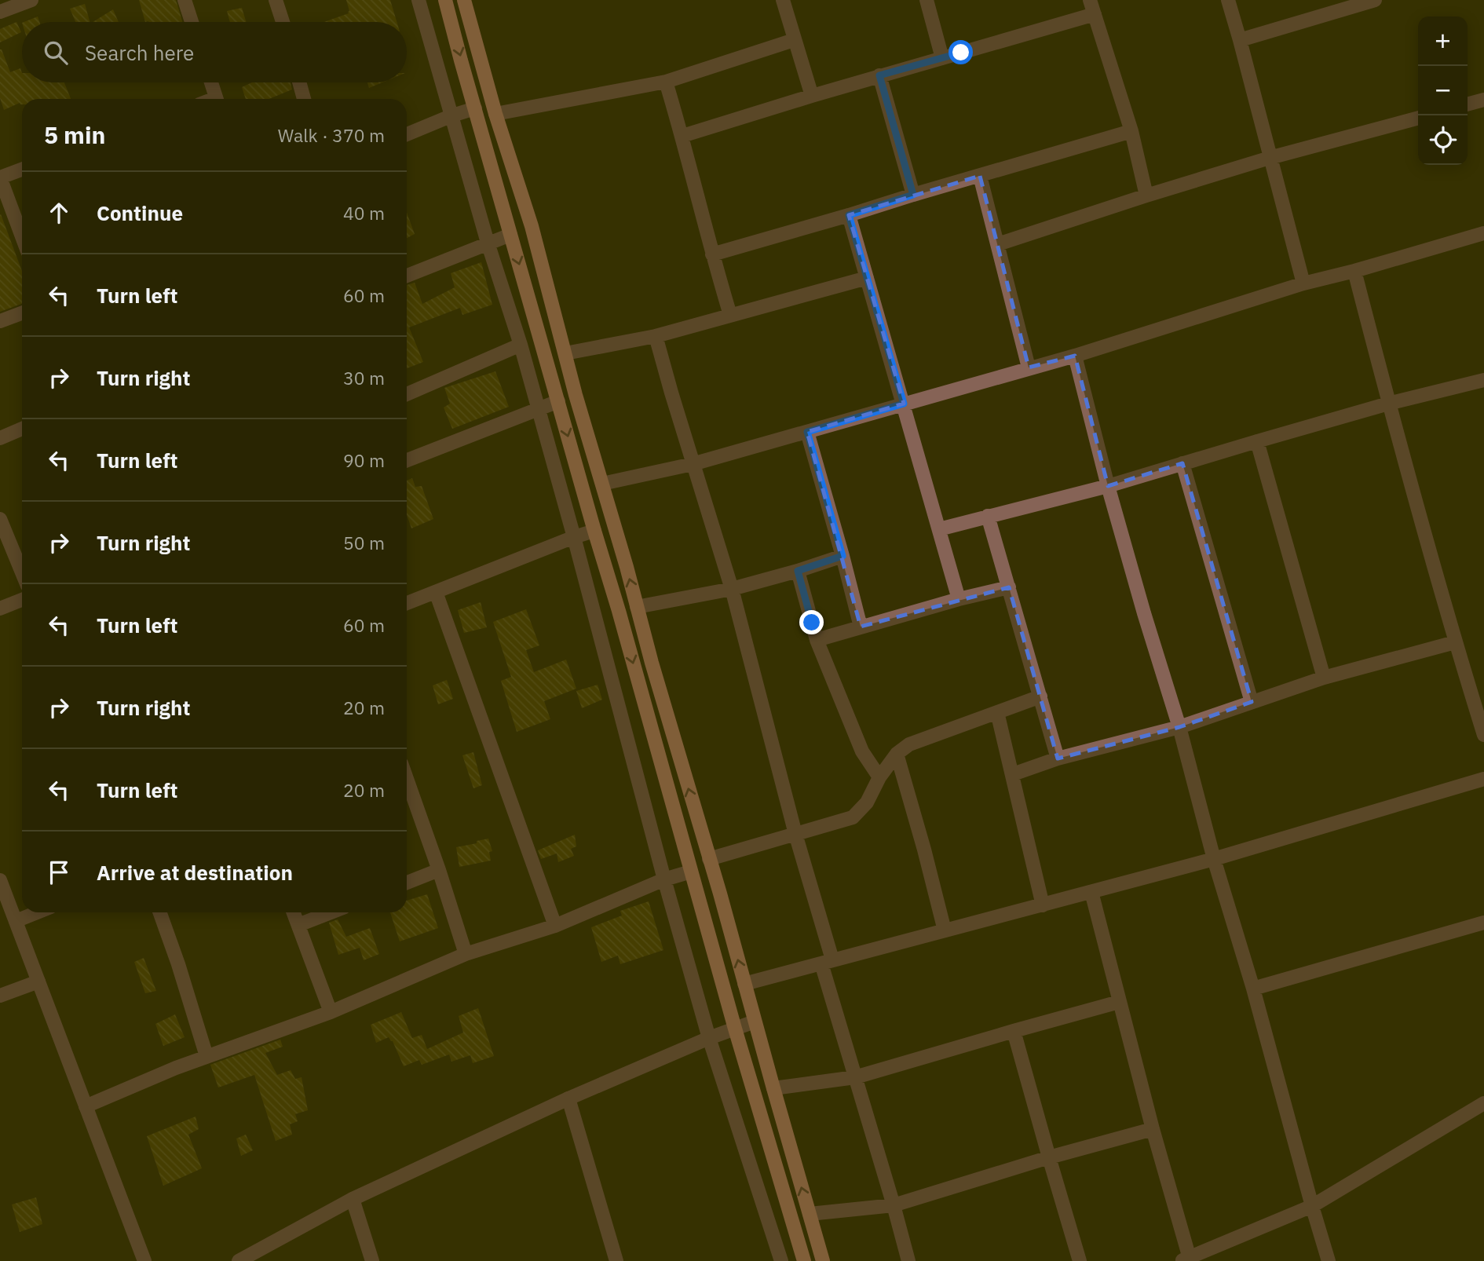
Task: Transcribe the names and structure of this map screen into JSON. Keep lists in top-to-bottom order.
{
  "page": {
    "map_buttons": ["+", "−"],
    "search": "Search here",
    "heading": ["5 min", "Walk · 370 m"],
    "list": [
      ["Continue", "40 m"],
      ["Turn left", "60 m"],
      ["Turn right", "30 m"],
      ["Turn left", "90 m"],
      ["Turn right", "50 m"],
      ["Turn left", "60 m"],
      ["Turn right", "20 m"],
      ["Turn left", "20 m"],
      "Arrive at destination"
    ]
  }
}
